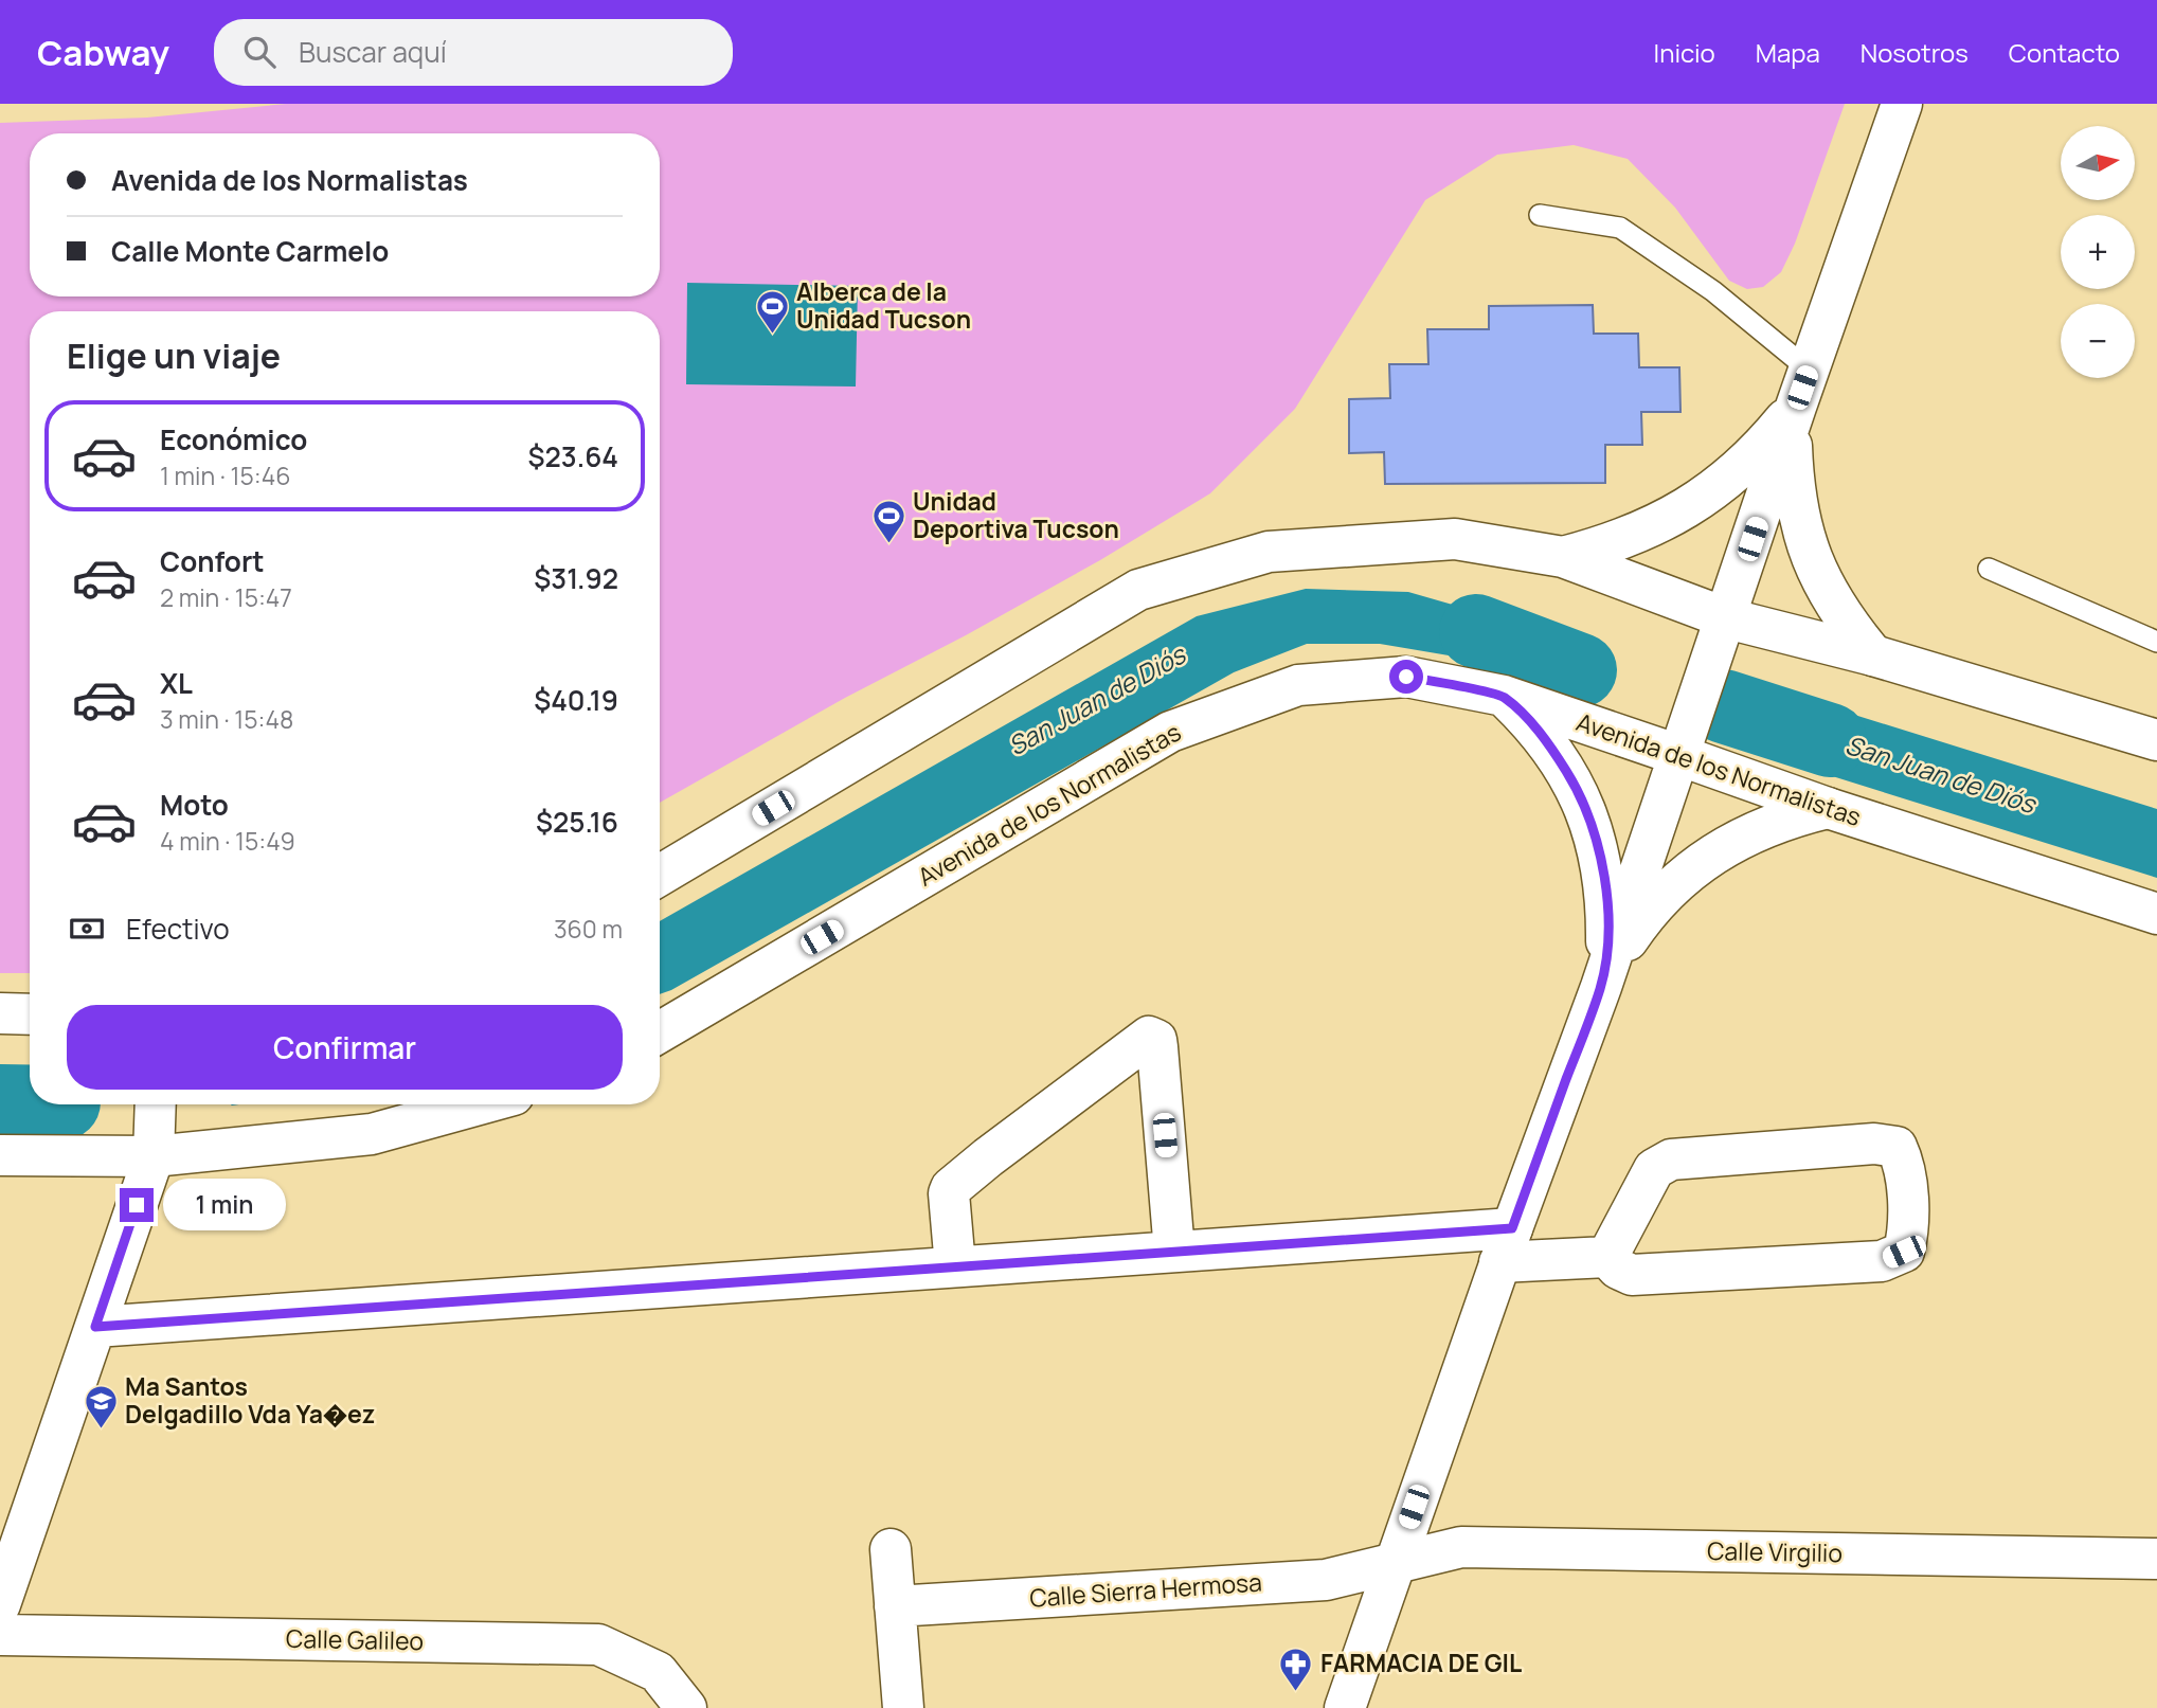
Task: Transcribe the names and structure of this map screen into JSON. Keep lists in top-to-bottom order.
{
  "streets": {
    "street": [
      "Avenida de los Normalistas",
      "Calle Virgilio",
      "Calle Sierra Hermosa",
      "Calle Galileo"
    ]
  },
  "crossings": [
    ["Calle Virgilio", "Calle Sierra Hermosa"]
  ],
  "water": ["San Juan de Diós"],
  "places": {
    "sports": ["Alberca de la Unidad Tucson", "Unidad Deportiva Tucson"],
    "school or university": ["Ma Santos Delgadillo Vda Ya�ez"],
    "pharmacy": ["FARMACIA DE GIL"]
  },
  "north": "right",
  "page": {
    "header": "Cabway",
    "search": "Buscar aquí",
    "nav": [
      "Inicio",
      "Mapa",
      "Nosotros",
      "Contacto"
    ],
    "map_buttons": ["+", "−"],
    "banner": ["Avenida de los Normalistas", "Calle Monte Carmelo"],
    "heading": "Elige un viaje",
    "list": [
      {
        "name": "Económico",
        "note": "1 min · 15:46",
        "value": "$23.64"
      },
      {
        "name": "Confort",
        "note": "2 min · 15:47",
        "value": "$31.92"
      },
      {
        "name": "XL",
        "note": "3 min · 15:48",
        "value": "$40.19"
      },
      {
        "name": "Moto",
        "note": "4 min · 15:49",
        "value": "$25.16"
      }
    ],
    "pay": ["Efectivo", "360 m"],
    "buttons": "Confirmar",
    "bubble": "1 min"
  }
}
